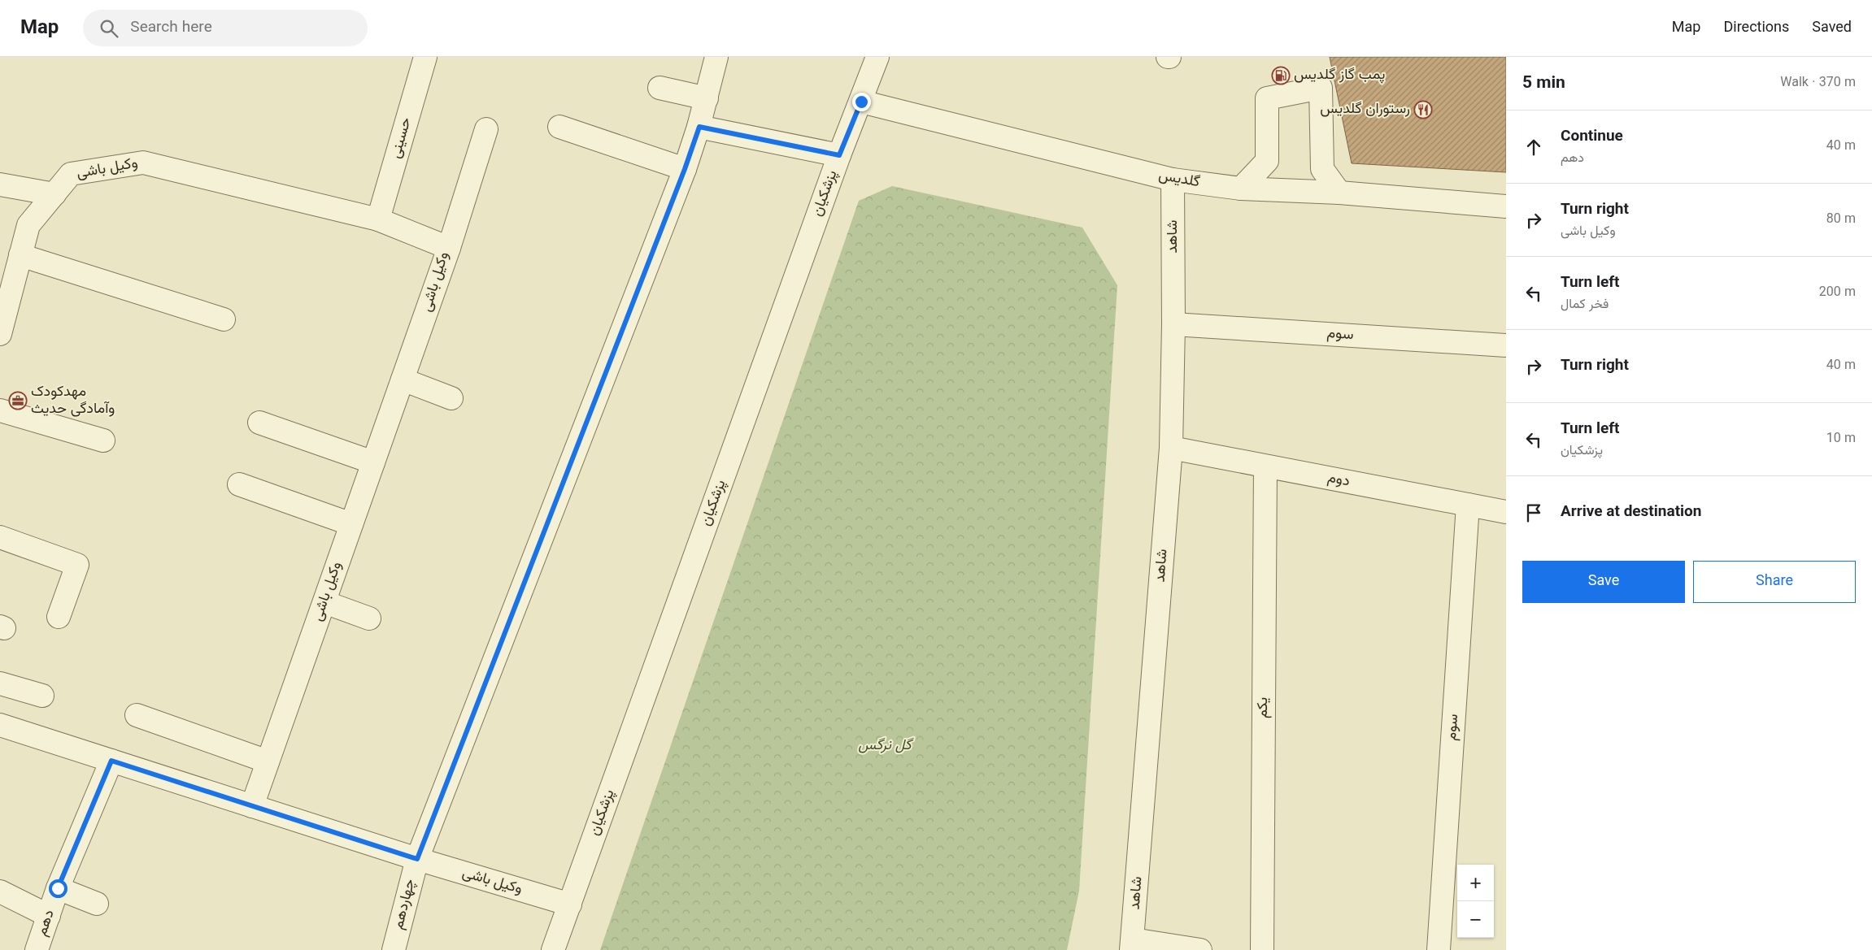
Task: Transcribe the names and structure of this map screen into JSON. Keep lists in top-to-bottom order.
{
  "streets": {
    "street": [
      "حسینی",
      "وکیل باشی",
      "گلدیس",
      "پزشکیان",
      "شاهد",
      "سوم",
      "دوم",
      "یکم",
      "چهاردهم",
      "دهم"
    ]
  },
  "crossings": [
    ["حسینی", "وکیل باشی"],
    ["وکیل باشی", "پزشکیان"],
    ["وکیل باشی", "چهاردهم"],
    ["وکیل باشی", "دهم"],
    ["گلدیس", "پزشکیان"],
    ["گلدیس", "شاهد"],
    ["شاهد", "سوم"],
    ["شاهد", "دوم"],
    ["سوم", "دوم"],
    ["دوم", "یکم"]
  ],
  "parks": ["گل نرگس"],
  "places": {
    "fuel station": ["پمب گاز گلدیس"],
    "restaurant": ["رستوران گلدیس"],
    "office": ["مهدکودک وآمادگی حدیث"]
  },
  "page": {
    "header": "Map",
    "search": "Search here",
    "nav": ["Map", "Directions", "Saved"],
    "heading": ["5 min", "Walk · 370 m"],
    "list": [
      ["Continue", "دهم", "40 m"],
      ["Turn right", "وکیل باشی", "80 m"],
      ["Turn left", "فخر کمال", "200 m"],
      ["Turn right", "40 m"],
      ["Turn left", "پزشکیان", "10 m"],
      "Arrive at destination"
    ],
    "buttons": ["Save", "Share"],
    "map_buttons": ["+", "−"]
  }
}
